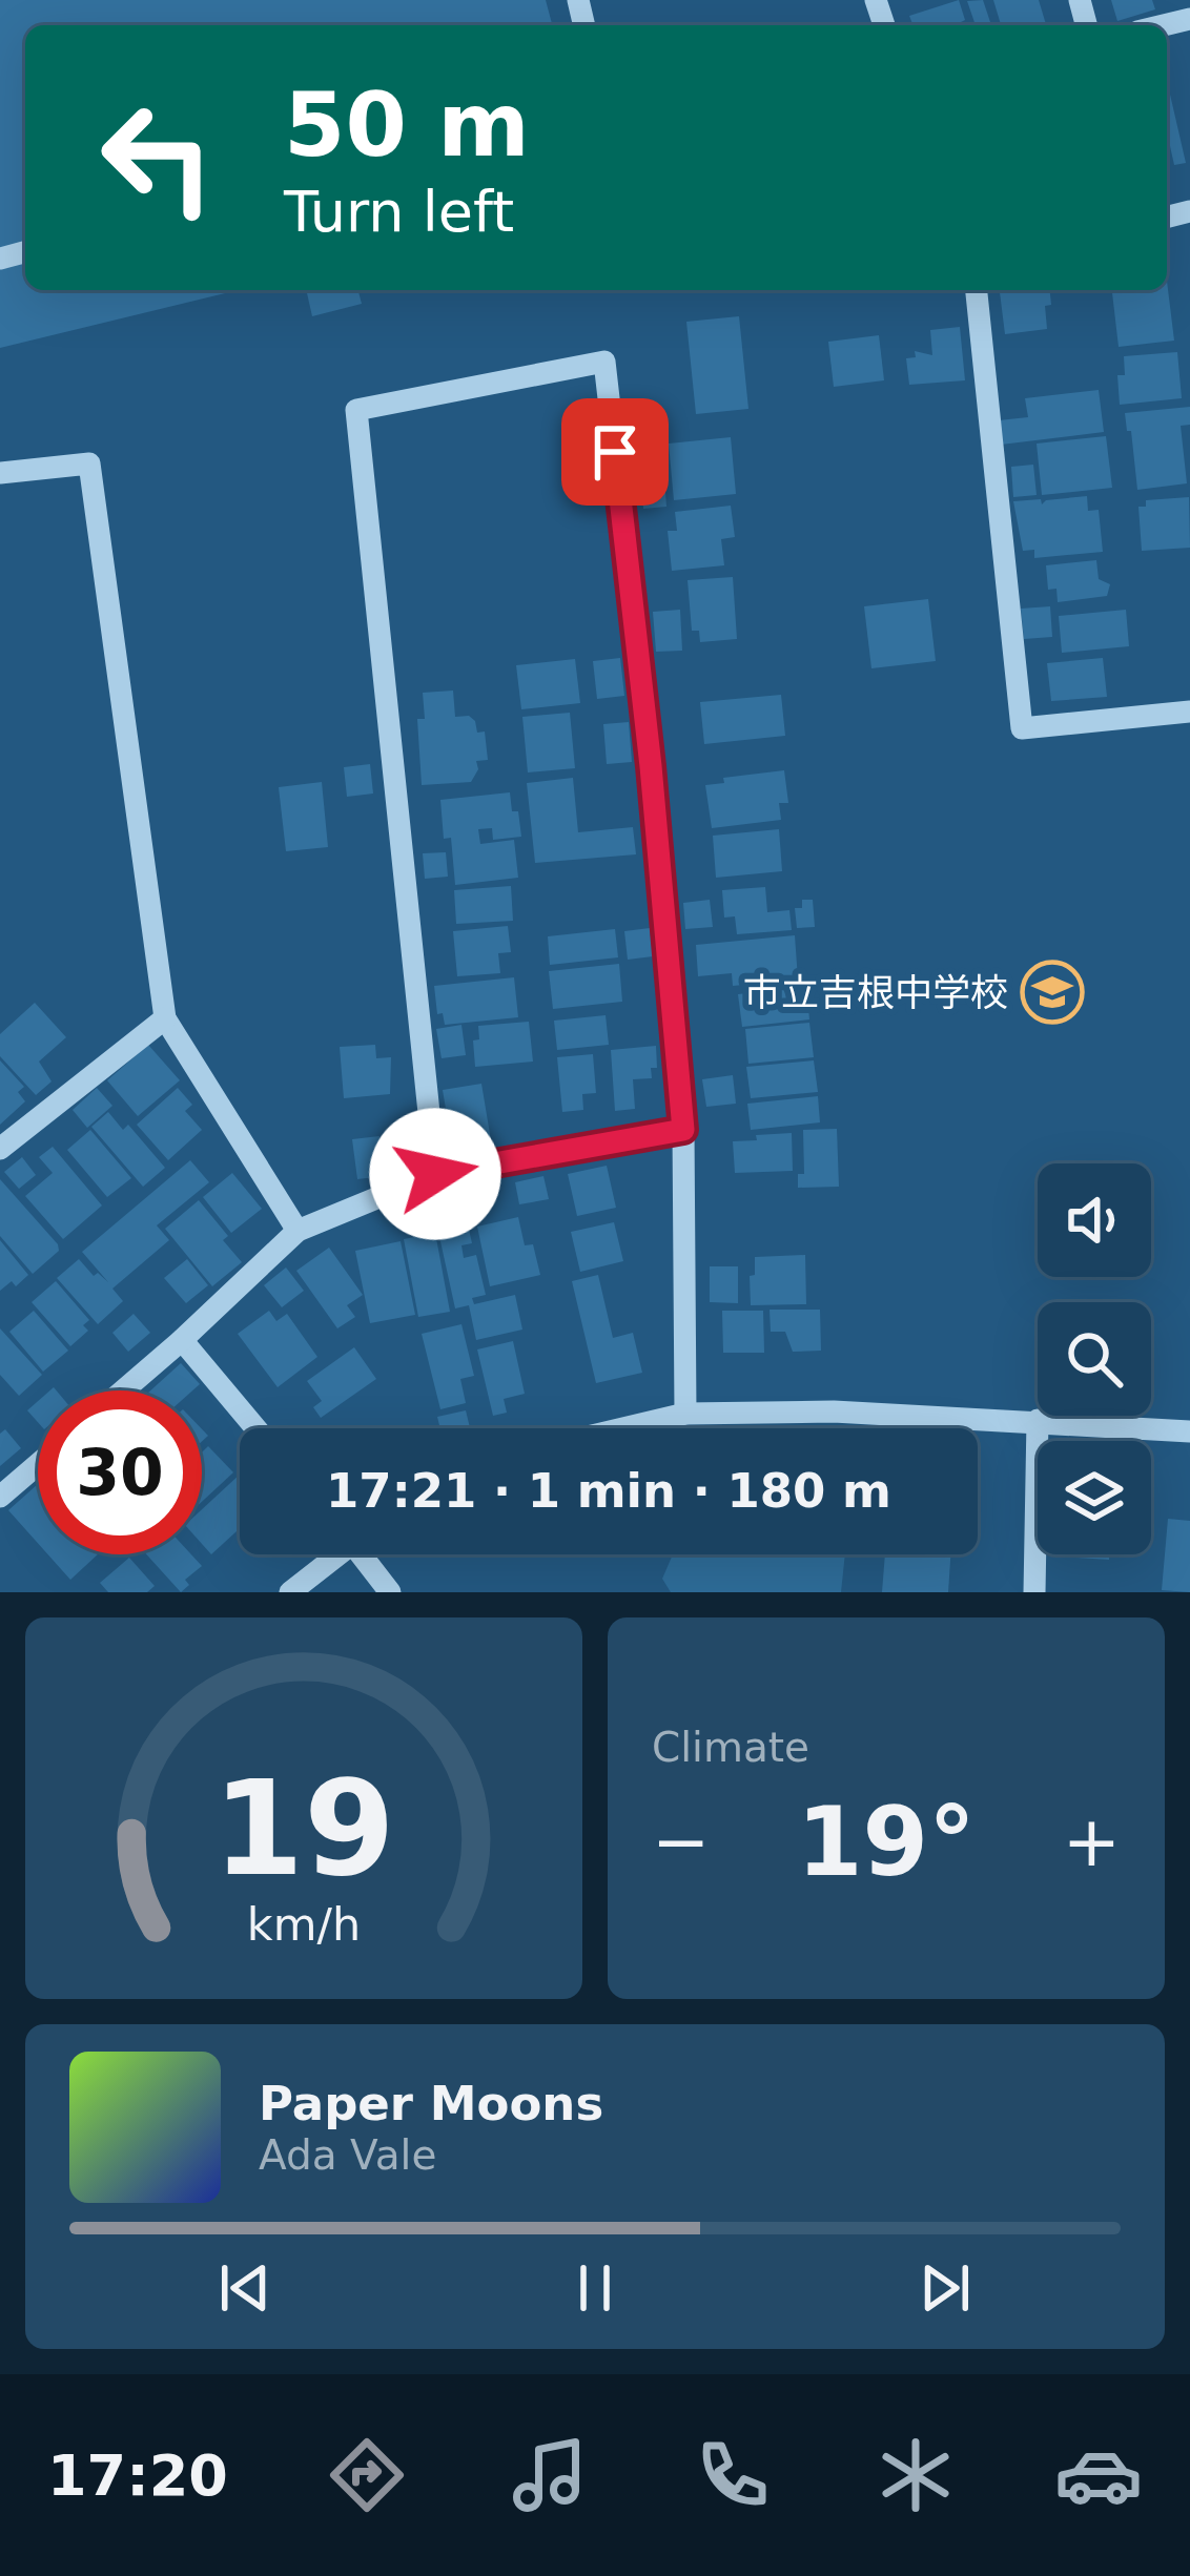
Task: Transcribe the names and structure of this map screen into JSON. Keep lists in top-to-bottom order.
{
  "places": {
    "school or university": ["市立吉根中学校"]
  },
  "page": {
    "turn": ["50 m", "Turn left"],
    "limit": "30",
    "trip": "17:21 · 1 min · 180 m",
    "tile": "Climate",
    "heat": ["−", "19°", "+"],
    "song": ["Paper Moons", "Ada Vale"],
    "tabs": "17:20",
    "gauge": ["19", "km/h"]
  }
}
